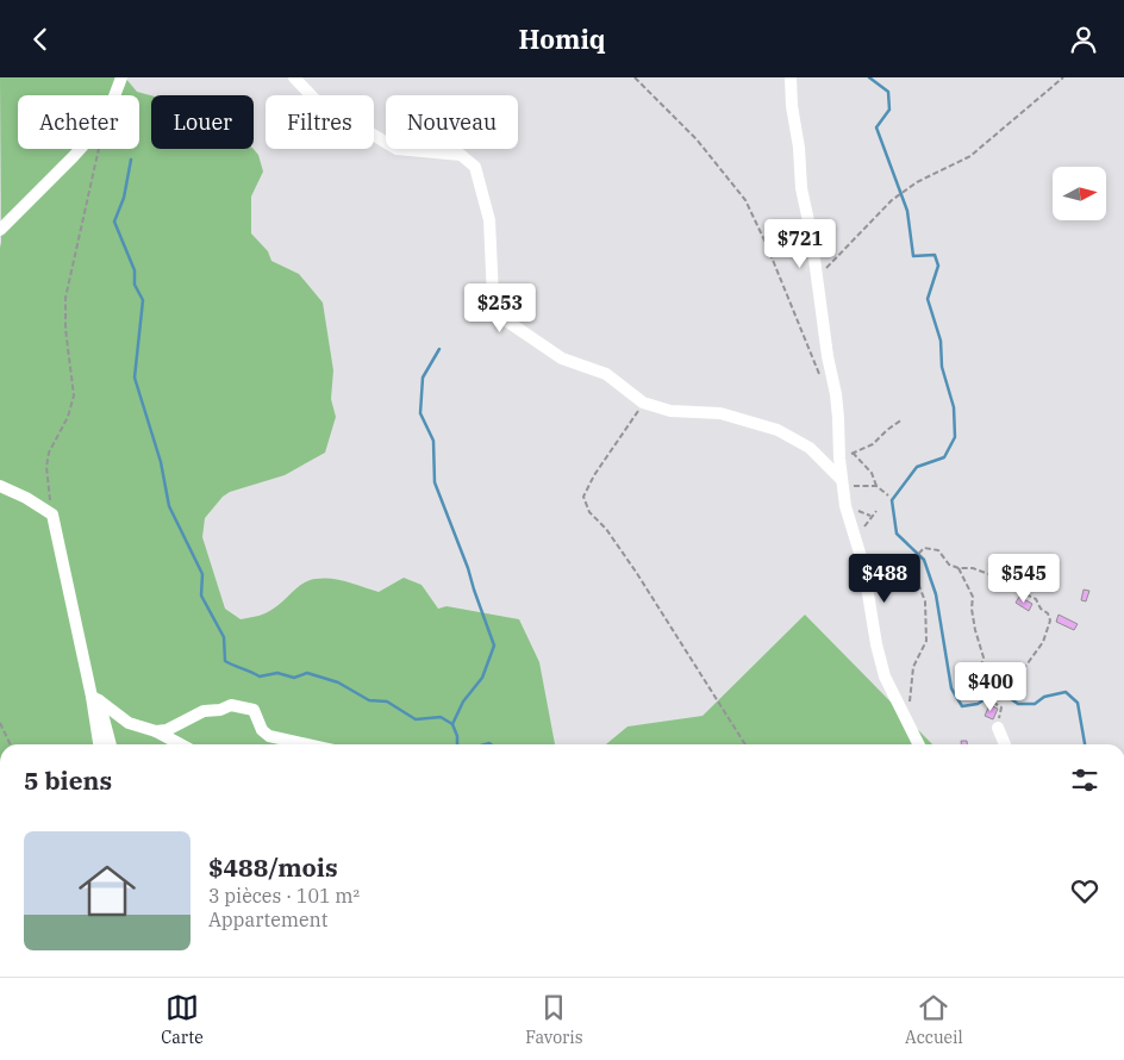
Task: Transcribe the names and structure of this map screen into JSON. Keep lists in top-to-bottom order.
{
  "north": "right",
  "page": {
    "header": "Homiq",
    "chip": [
      "Acheter",
      "Louer",
      "Filtres",
      "Nouveau"
    ],
    "price": [
      "$721",
      "$253",
      "$488",
      "$545",
      "$400"
    ],
    "heading": "5 biens",
    "list": [
      {
        "name": "$488/mois",
        "note": "3 pièces · 101 m² · Appartement"
      }
    ],
    "tabs": ["Carte", "Favoris", "Accueil"]
  }
}
